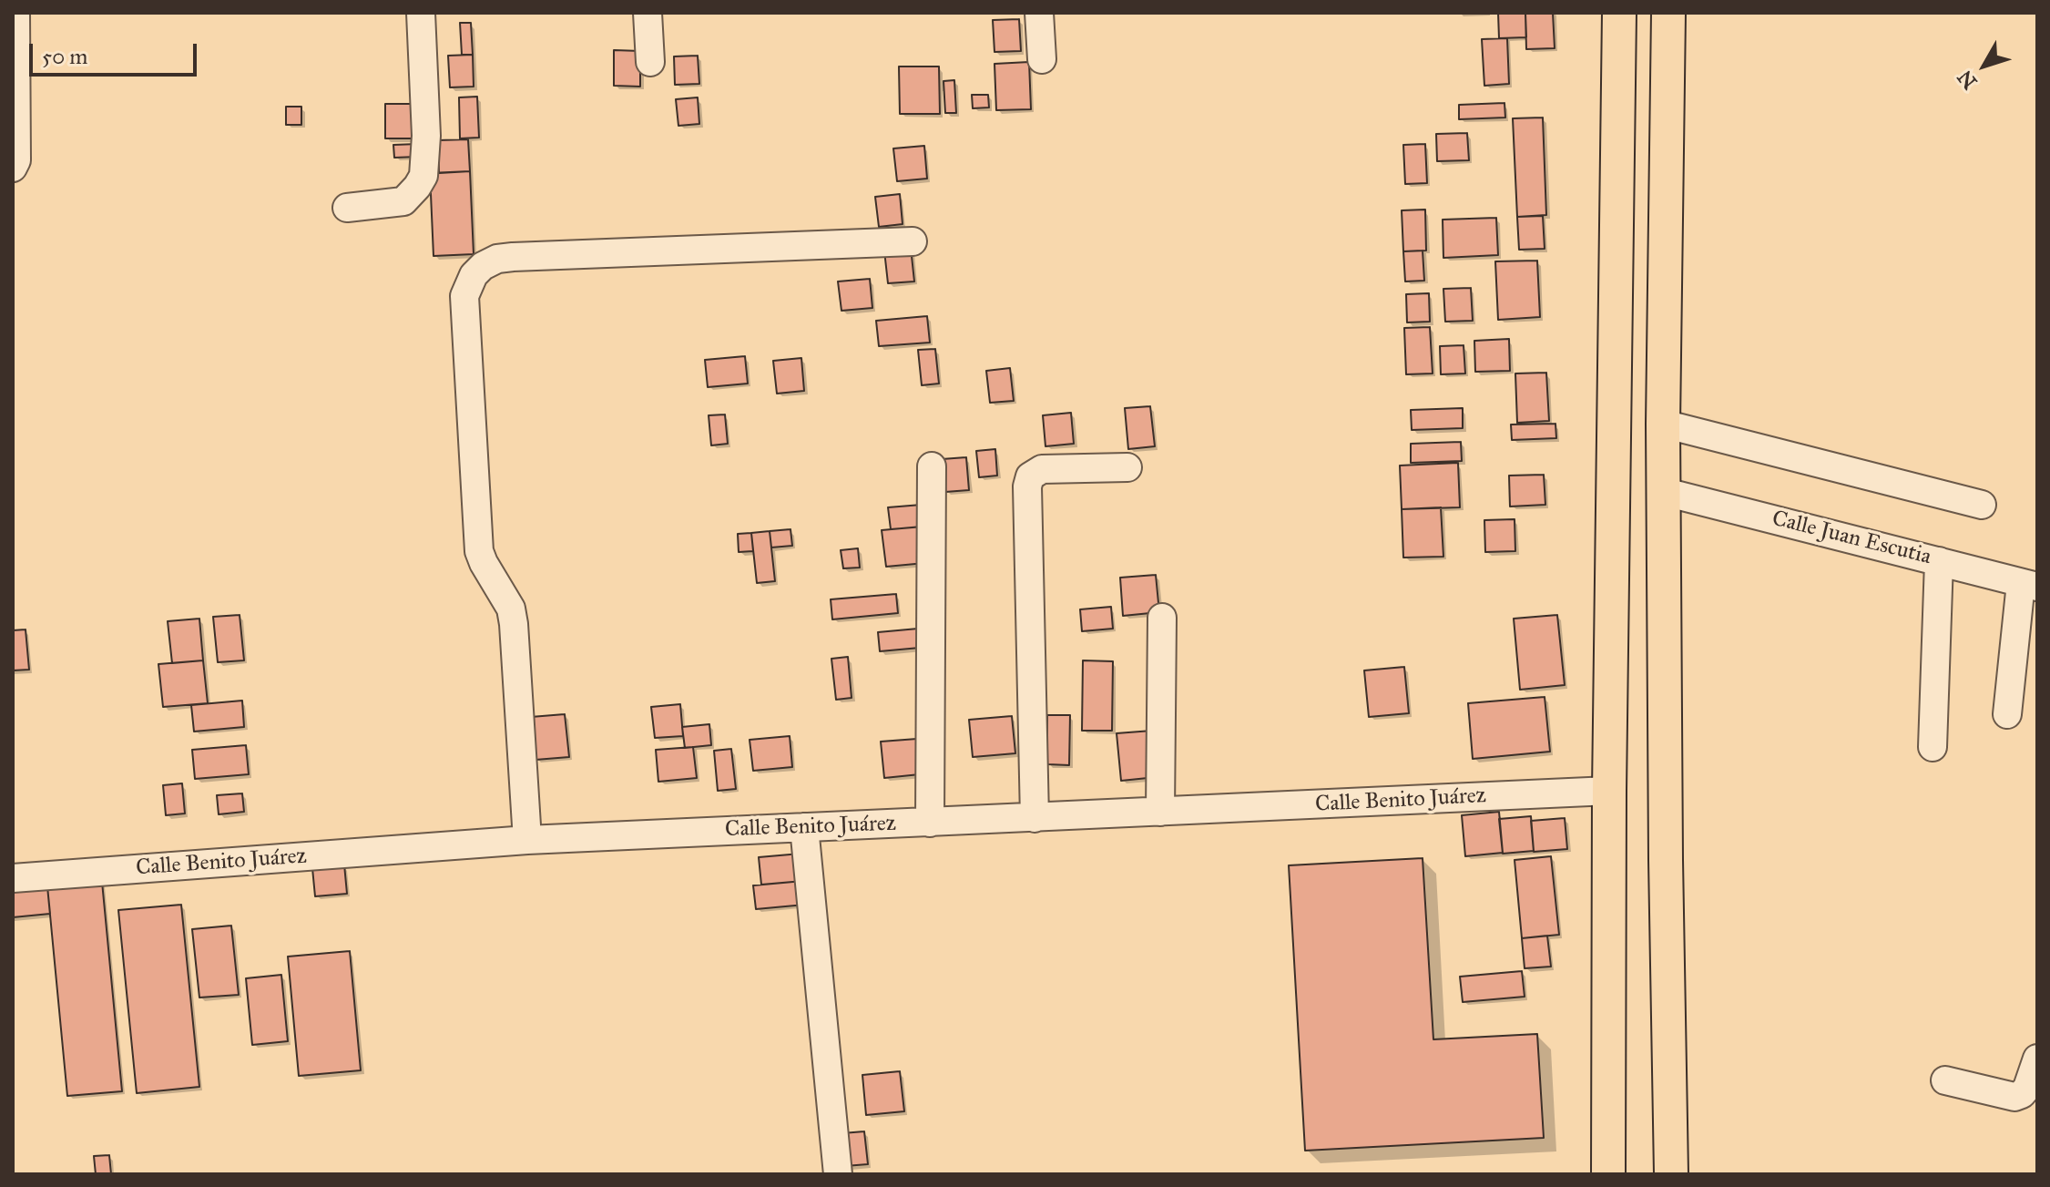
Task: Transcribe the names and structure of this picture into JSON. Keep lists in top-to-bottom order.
{
  "streets": {
    "street": ["Calle Juan Escutia", "Calle Benito Juárez"]
  },
  "scale_bar": "50 m",
  "north": "bottom left"
}
